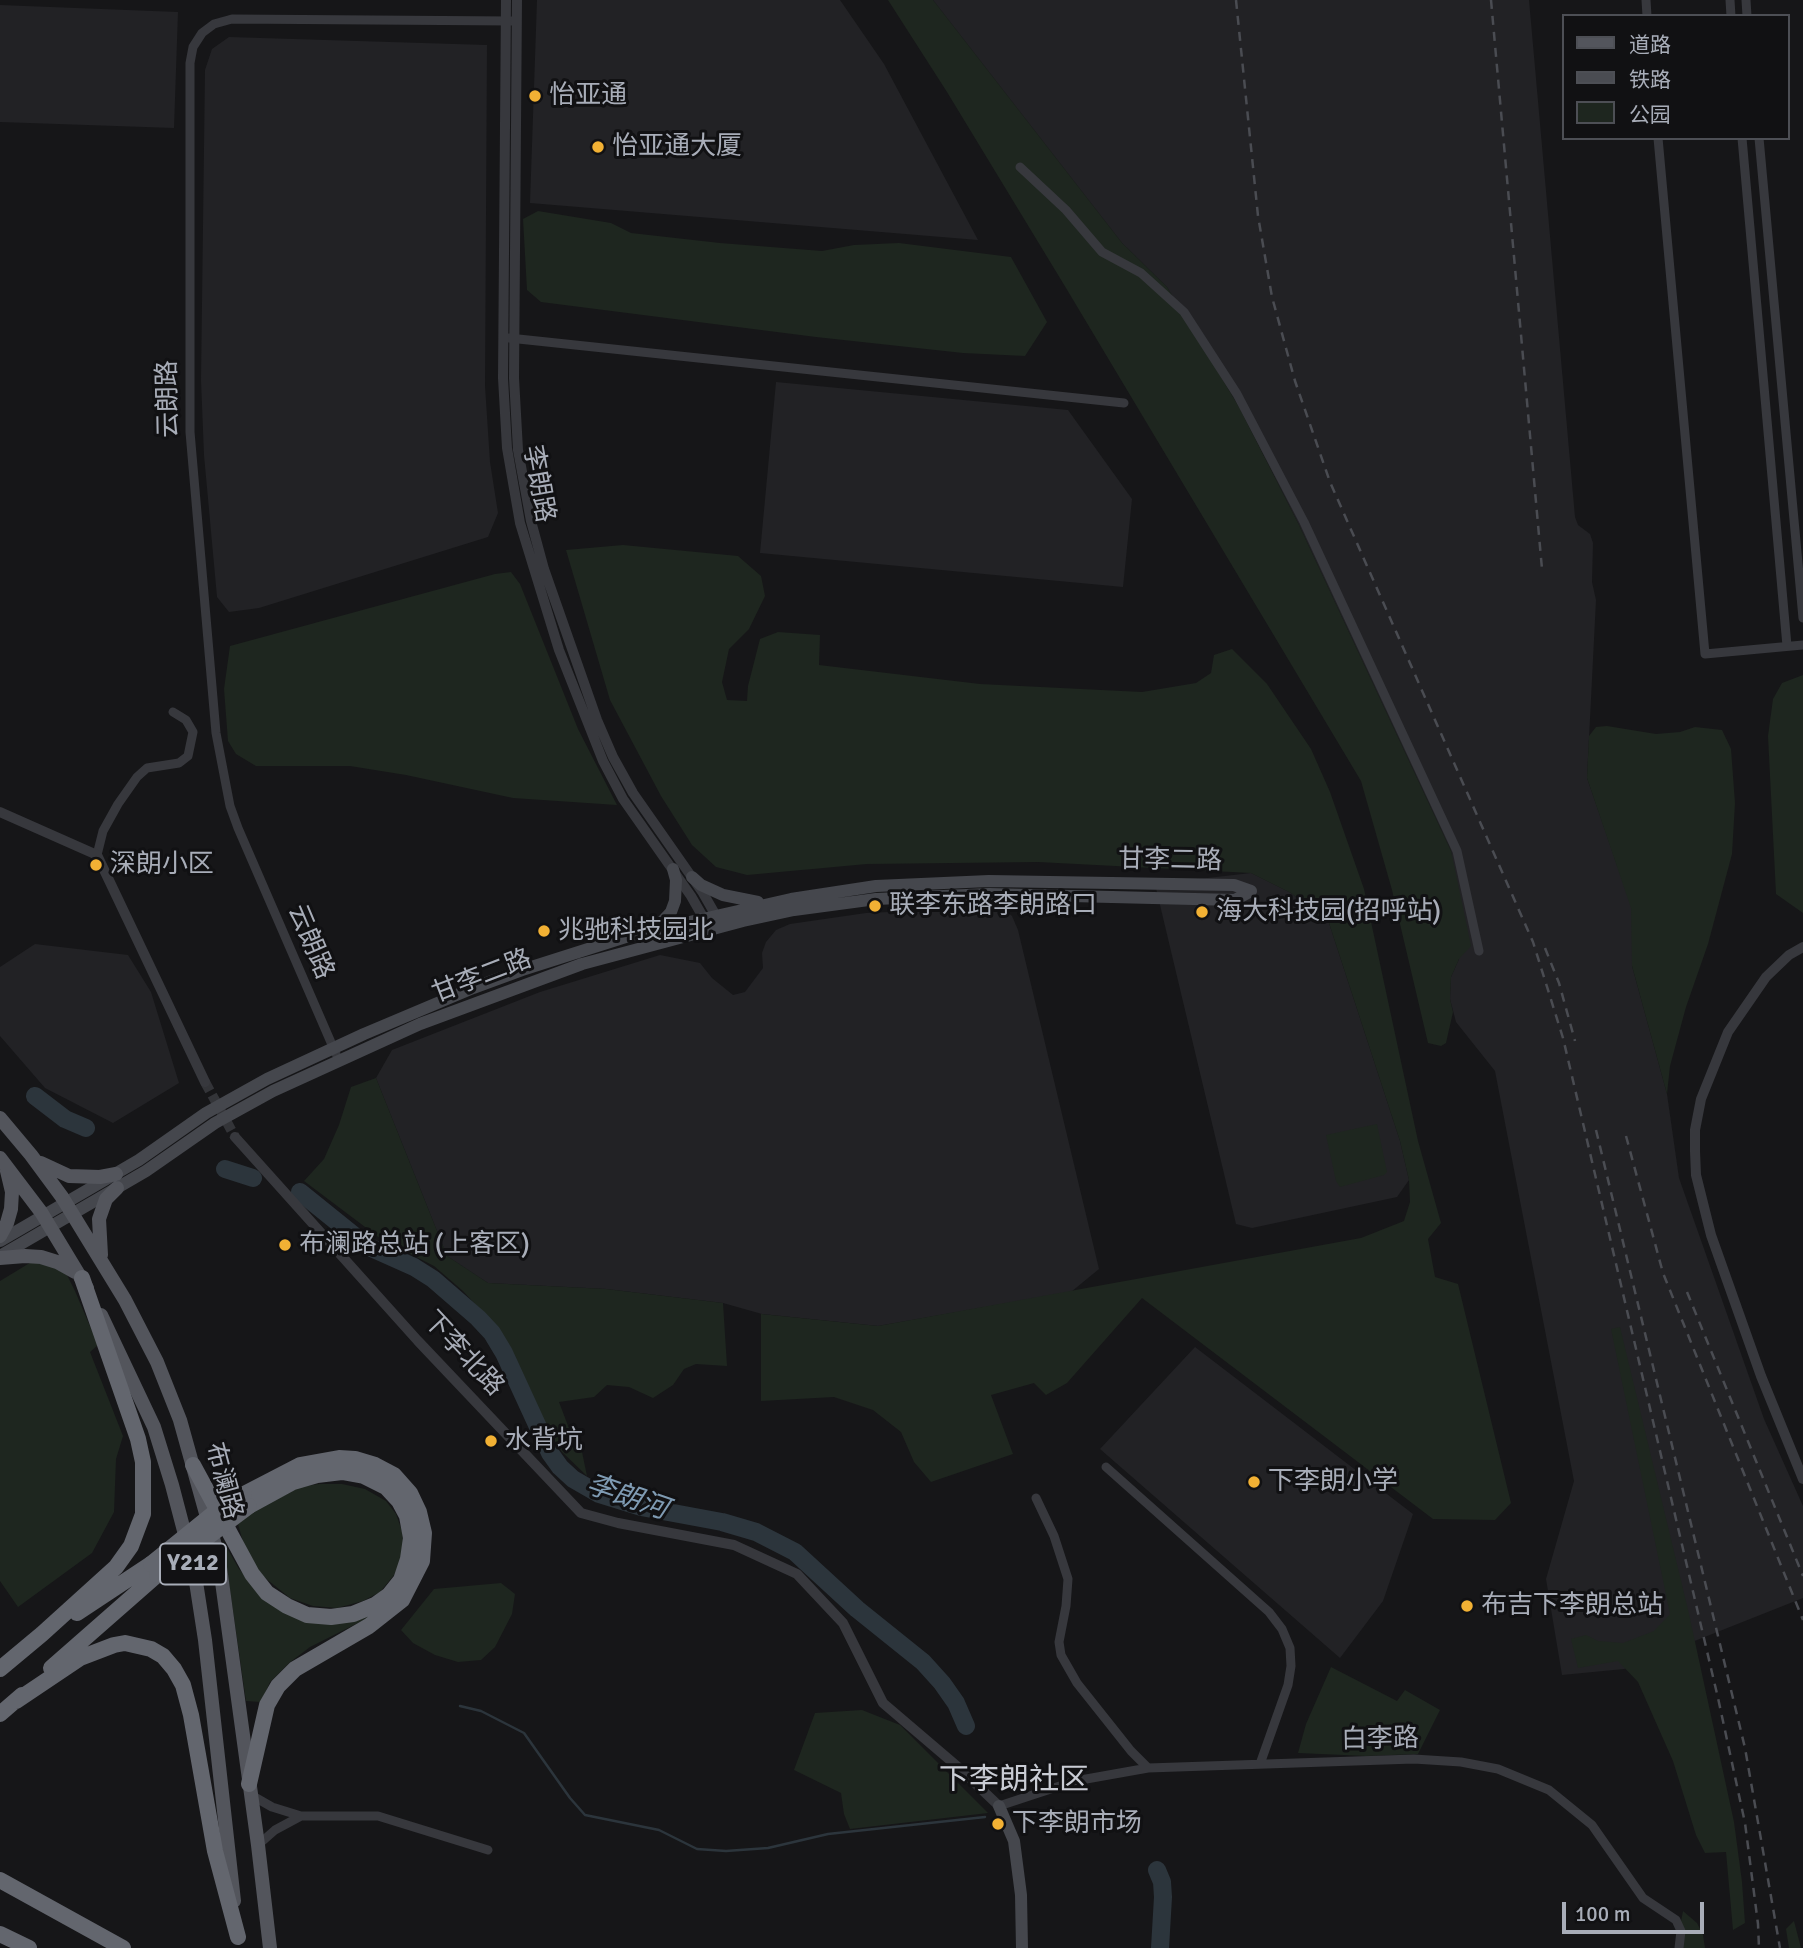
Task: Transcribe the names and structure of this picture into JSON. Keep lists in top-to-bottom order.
{
  "streets": {
    "main road": ["甘李二路", "布澜路", "Y212"],
    "street": [
      "云朗路",
      "李朗路",
      "下李北路",
      "白李路"
    ]
  },
  "crossings": [
    ["云朗路", "李朗路"],
    ["云朗路", "甘李二路"],
    ["李朗路", "甘李二路"],
    ["甘李二路", "布澜路"],
    ["下李北路", "白李路"]
  ],
  "districts": ["下李朗社区"],
  "water": ["李朗河"],
  "places": [
    "怡亚通",
    "怡亚通大厦",
    "深朗小区",
    "联李东路李朗路口",
    "海大科技园(招呼站)",
    "兆驰科技园北",
    "布澜路总站 (上客区)",
    "水背坑",
    "下李朗小学",
    "布吉下李朗总站",
    "下李朗市场"
  ],
  "legend": ["道路", "铁路", "公园"],
  "scale_bar": "100 m"
}
